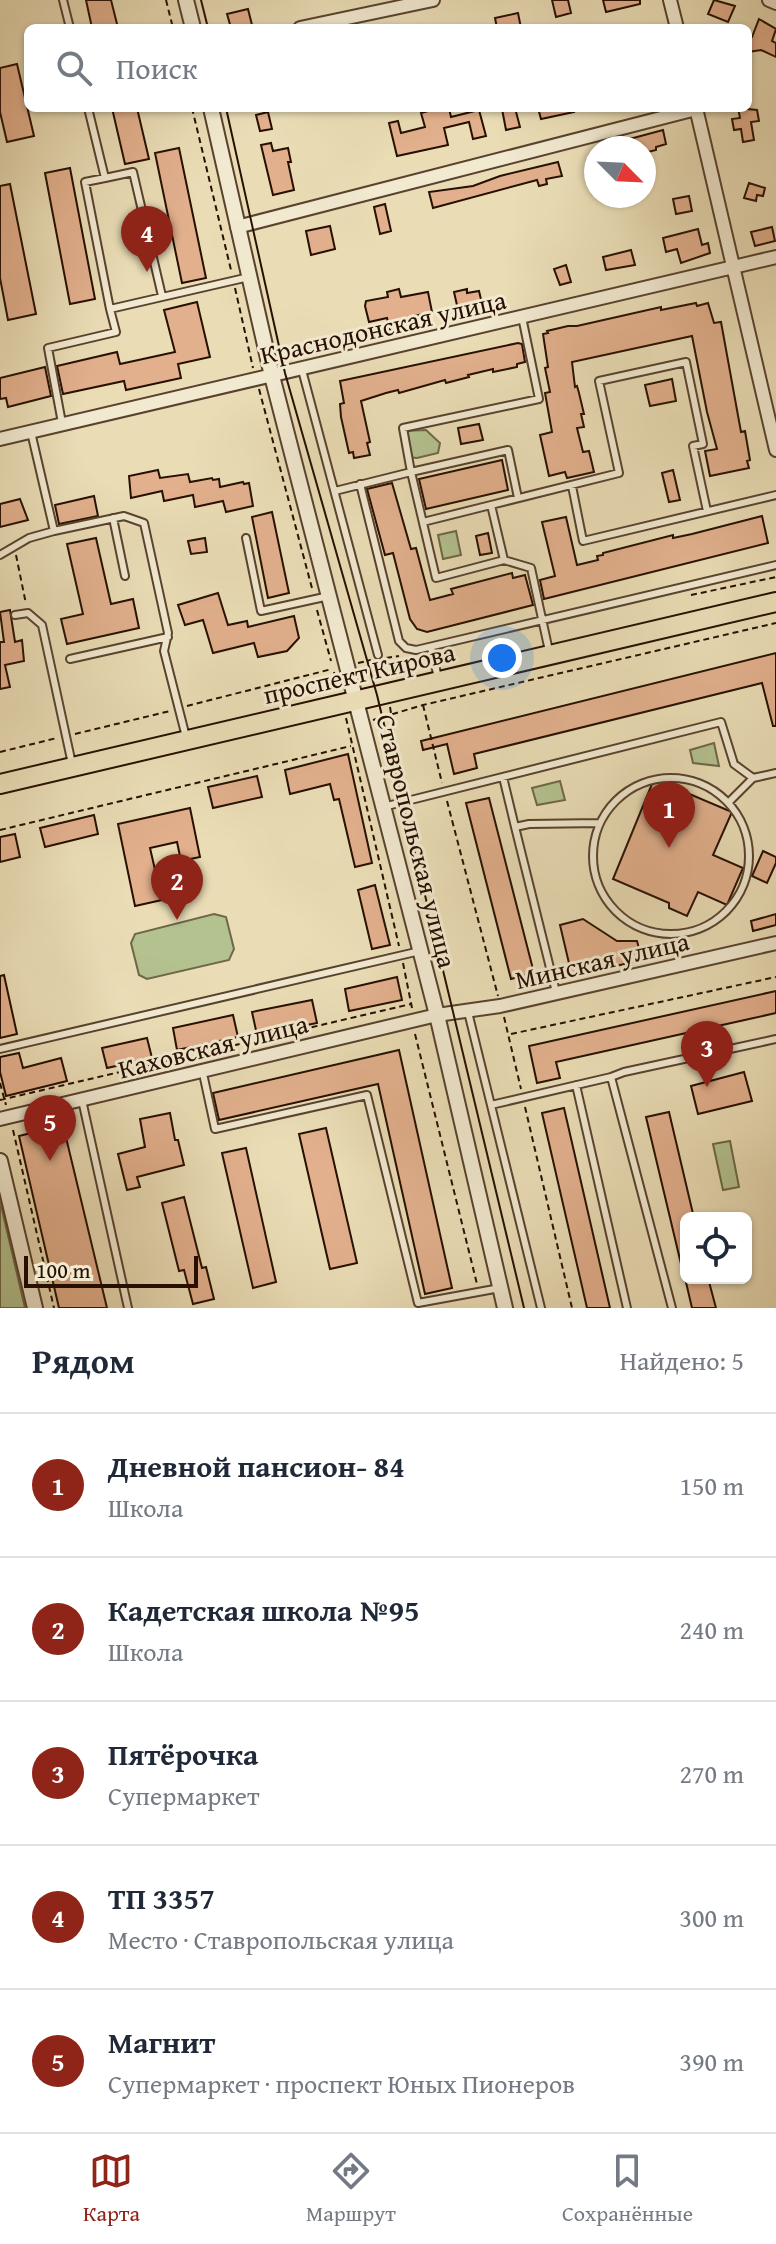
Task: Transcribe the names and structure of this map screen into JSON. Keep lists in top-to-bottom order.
{
  "streets": {
    "main road": ["проспект Кирова"],
    "street": [
      "Краснодонская улица",
      "Ставропольская улица",
      "Минская улица",
      "Каховская улица"
    ]
  },
  "crossings": [
    ["Краснодонская улица", "Ставропольская улица"],
    ["проспект Кирова", "Ставропольская улица"],
    ["Ставропольская улица", "Минская улица"],
    ["Ставропольская улица", "Каховская улица"],
    ["Минская улица", "Каховская улица"]
  ],
  "scale_bar": "100 m",
  "north": "bottom right",
  "page": {
    "search": "Поиск",
    "pins": [
      "4",
      "1",
      "2",
      "3",
      "5"
    ],
    "scale": "100 m",
    "heading": ["Рядом", "Найдено: 5"],
    "list": [
      {
        "mark": "1",
        "name": "Дневной пансион- 84",
        "note": "Школа",
        "value": "150 m"
      },
      {
        "mark": "2",
        "name": "Кадетская школа №95",
        "note": "Школа",
        "value": "240 m"
      },
      {
        "mark": "3",
        "name": "Пятёрочка",
        "note": "Супермаркет",
        "value": "270 m"
      },
      {
        "mark": "4",
        "name": "ТП 3357",
        "note": "Место · Ставропольская улица",
        "value": "300 m"
      },
      {
        "mark": "5",
        "name": "Магнит",
        "note": "Супермаркет · проспект Юных Пионеров",
        "value": "390 m"
      }
    ],
    "nav": ["Карта", "Маршрут", "Сохранённые"]
  }
}
